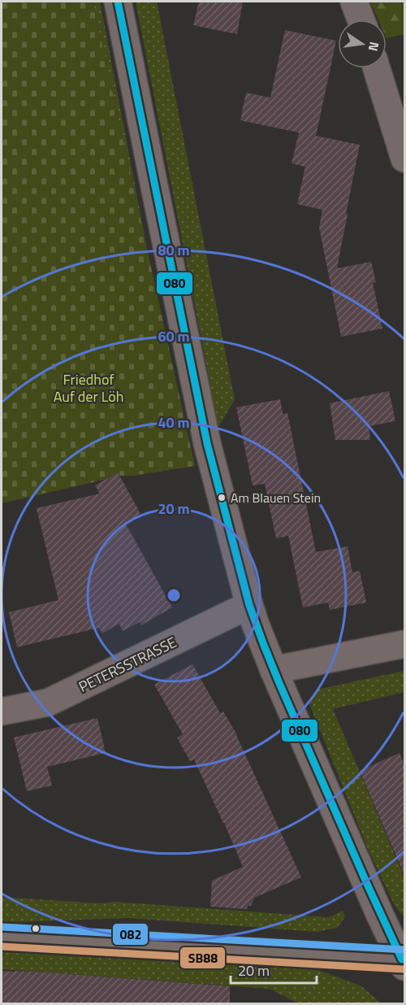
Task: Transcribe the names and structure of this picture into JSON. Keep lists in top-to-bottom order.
{
  "streets": {
    "street": ["PETERSSTRASSE"]
  },
  "parks": ["Friedhof Auf der Löh"],
  "places": ["Am Blauen Stein"],
  "lines": ["transit line 080", "transit line 082", "transit line SB88"],
  "scale_bar": "20 m",
  "north": "right",
  "rings": [
    "80 m",
    "60 m",
    "40 m",
    "20 m"
  ]
}
